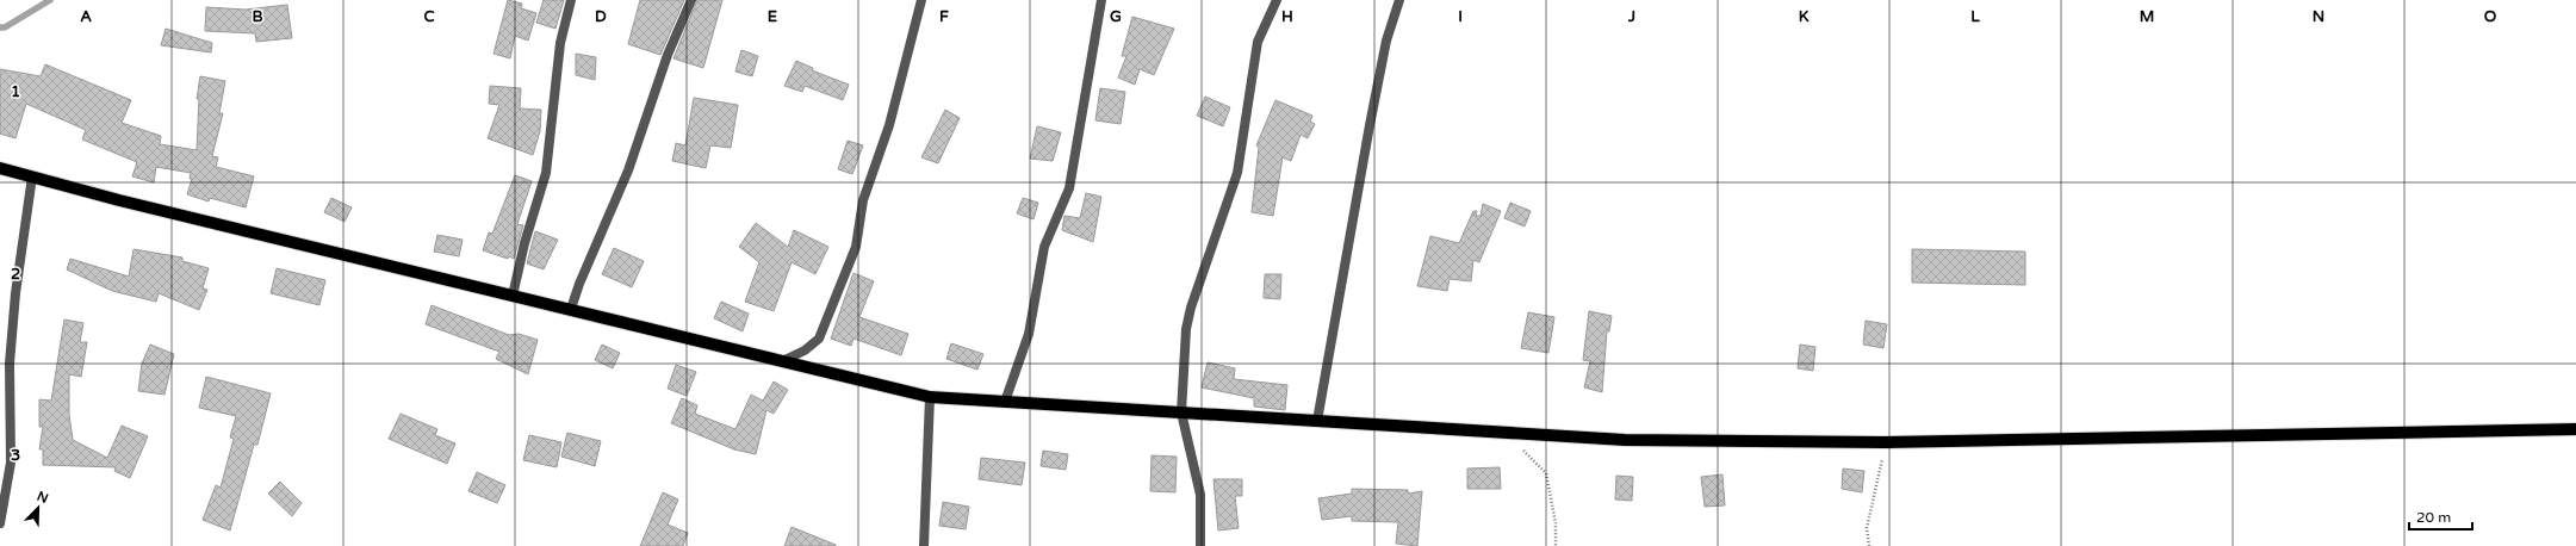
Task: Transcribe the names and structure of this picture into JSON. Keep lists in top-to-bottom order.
{
  "scale_bar": "20 m",
  "north": "top right",
  "grid": {
    "columns": [
      "A",
      "B",
      "C",
      "D",
      "E",
      "F",
      "G",
      "H",
      "I",
      "J",
      "K",
      "L",
      "M",
      "N",
      "O"
    ],
    "rows": ["1", "2", "3"]
  }
}
